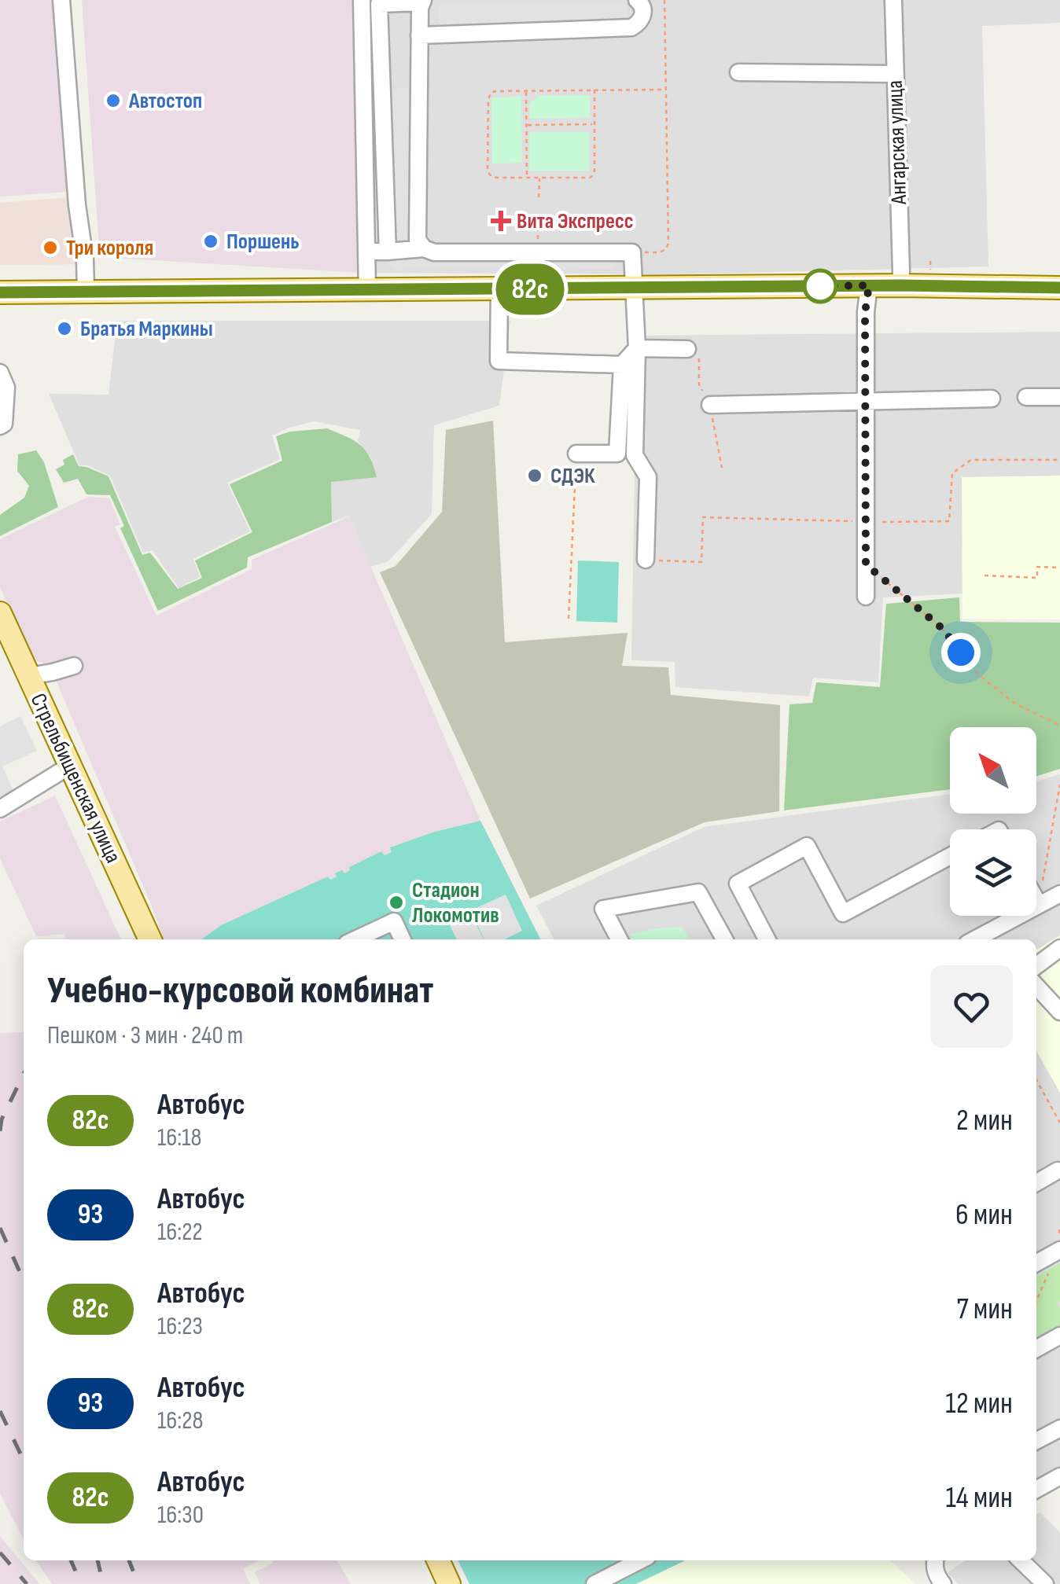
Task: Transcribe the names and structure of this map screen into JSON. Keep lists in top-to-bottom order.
{
  "streets": {
    "main road": ["Стрельбищенская улица"],
    "street": ["Ангарская улица"]
  },
  "places": {
    "other": [
      "Автостоп",
      "Поршень",
      "Три короля",
      "Братья Маркины",
      "СДЭК",
      "Стадион Локомотив"
    ],
    "health": ["Вита Экспресс"]
  },
  "lines": ["bus line 82с"],
  "north": "top left",
  "page": {
    "on_map": "82с",
    "heading": ["Учебно-курсовой комбинат", "Пешком · 3 мин · 240 m"],
    "list": [
      {
        "mark": "82с",
        "name": "Автобус",
        "note": "16:18",
        "value": "2 мин"
      },
      {
        "mark": "93",
        "name": "Автобус",
        "note": "16:22",
        "value": "6 мин"
      },
      {
        "mark": "82с",
        "name": "Автобус",
        "note": "16:23",
        "value": "7 мин"
      },
      {
        "mark": "93",
        "name": "Автобус",
        "note": "16:28",
        "value": "12 мин"
      },
      {
        "mark": "82с",
        "name": "Автобус",
        "note": "16:30",
        "value": "14 мин"
      }
    ]
  }
}
